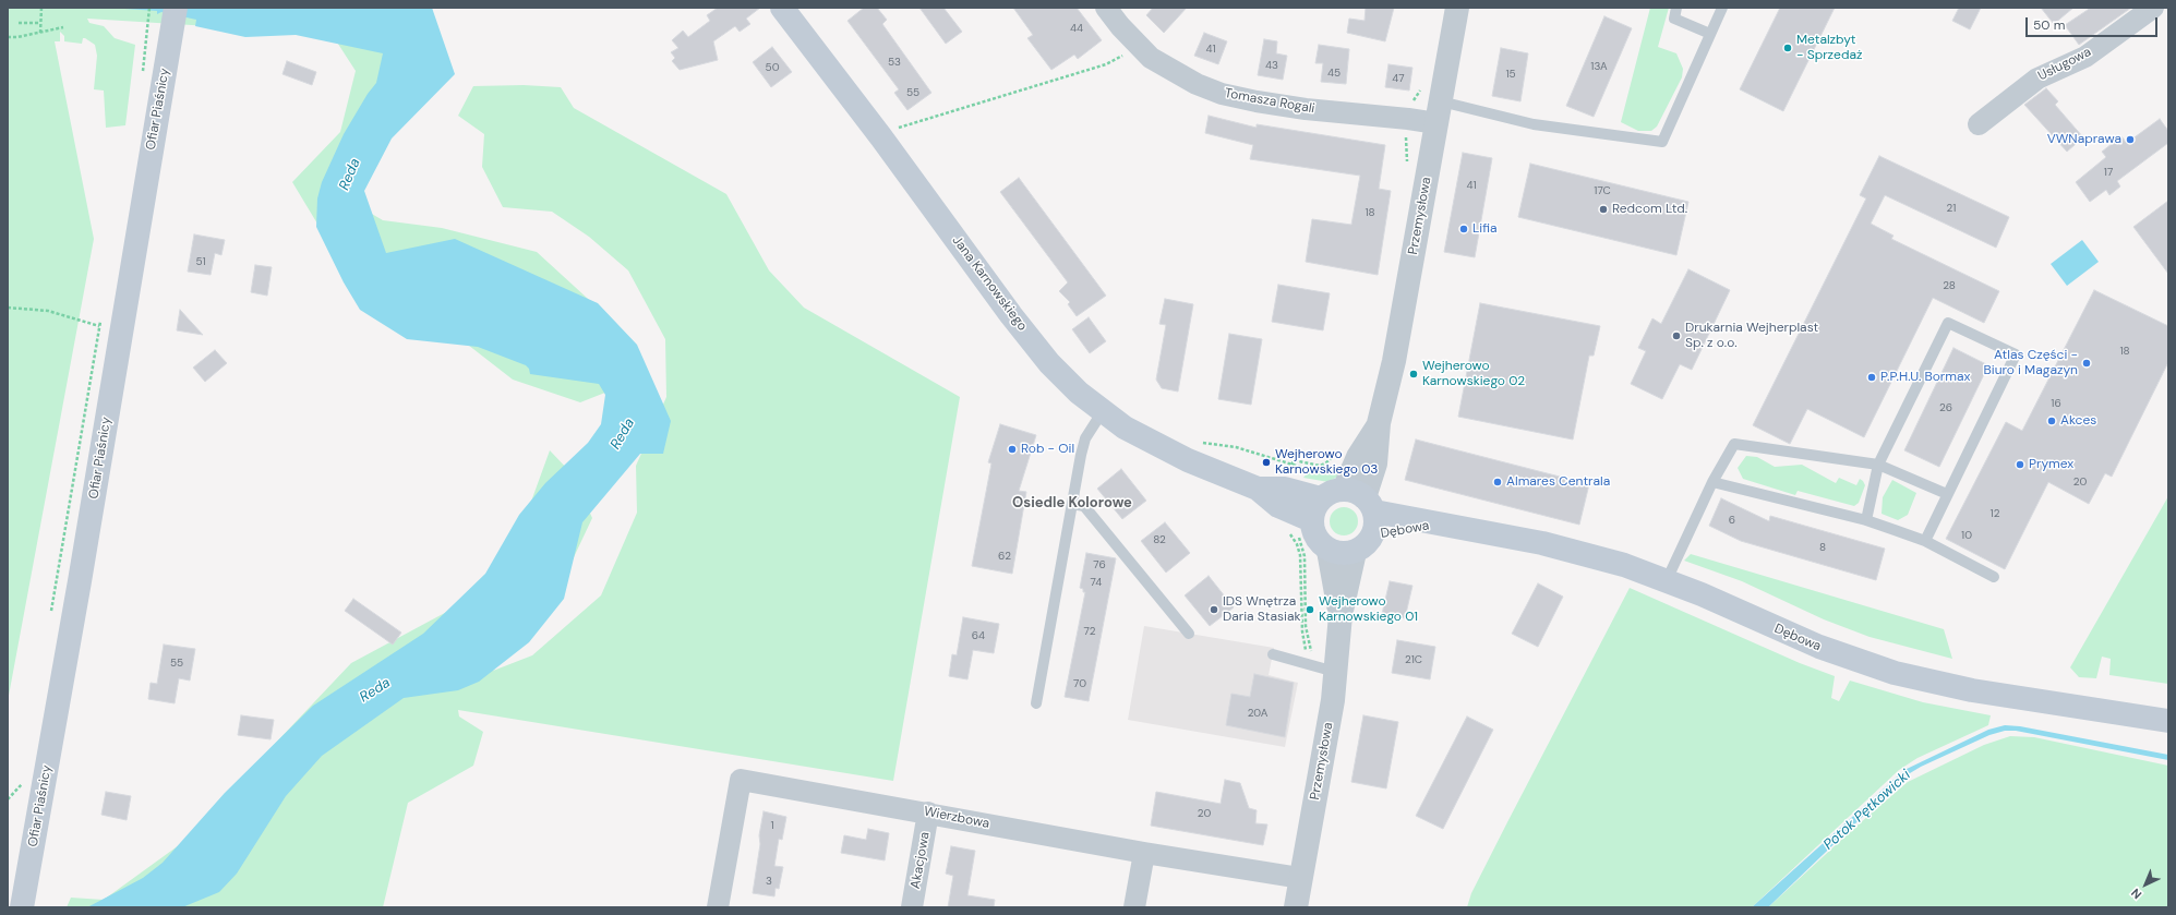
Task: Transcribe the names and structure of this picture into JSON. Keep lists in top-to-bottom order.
{
  "streets": {
    "main road": ["Ofiar Piaśnicy", "Jana Karnowskiego", "Dębowa"],
    "street": [
      "Usługowa",
      "Tomasza Rogali",
      "Przemysłowa",
      "Wierzbowa",
      "Akacjowa"
    ]
  },
  "crossings": [
    ["Tomasza Rogali", "Przemysłowa"],
    ["Przemysłowa", "Jana Karnowskiego"],
    ["Przemysłowa", "Dębowa"],
    ["Przemysłowa", "Wierzbowa"],
    ["Jana Karnowskiego", "Dębowa"],
    ["Wierzbowa", "Akacjowa"]
  ],
  "districts": ["Osiedle Kolorowe"],
  "water": ["Reda", "Potok Pętkowicki"],
  "places": [
    "Metalzbyt - Sprzedaż",
    "VWNaprawa",
    "Redcom Ltd.",
    "Lifia",
    "Drukarnia Wejherplast Sp. z o.o.",
    "Atlas Części - Biuro i Magazyn",
    "Wejherowo Karnowskiego 02",
    "P.P.H.U. Bormax",
    "Akces",
    "Rob - Oil",
    "Wejherowo Karnowskiego 03",
    "Prymex",
    "Almares Centrala",
    "IDS Wnętrza Daria Stasiak",
    "Wejherowo Karnowskiego 01"
  ],
  "house_numbers": [
    "44",
    "41",
    "53",
    "43",
    "13A",
    "50",
    "45",
    "15",
    "47",
    "55",
    "17",
    "41",
    "17C",
    "21",
    "18",
    "51",
    "28",
    "18",
    "16",
    "26",
    "20",
    "12",
    "6",
    "10",
    "82",
    "8",
    "62",
    "76",
    "74",
    "72",
    "64",
    "21C",
    "55",
    "70",
    "20A",
    "20",
    "1",
    "3"
  ],
  "scale_bar": "50 m",
  "north": "bottom left"
}
